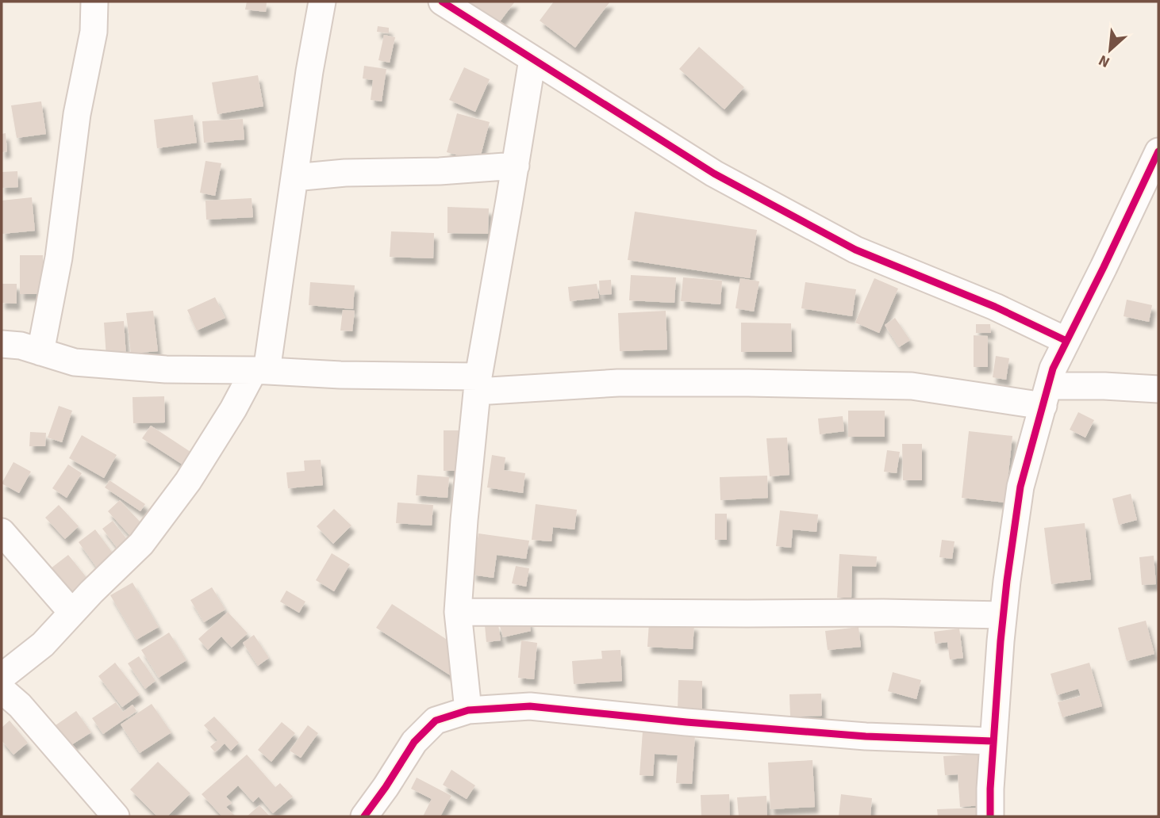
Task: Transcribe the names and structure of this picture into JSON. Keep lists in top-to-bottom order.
{
  "north": "bottom left"
}
